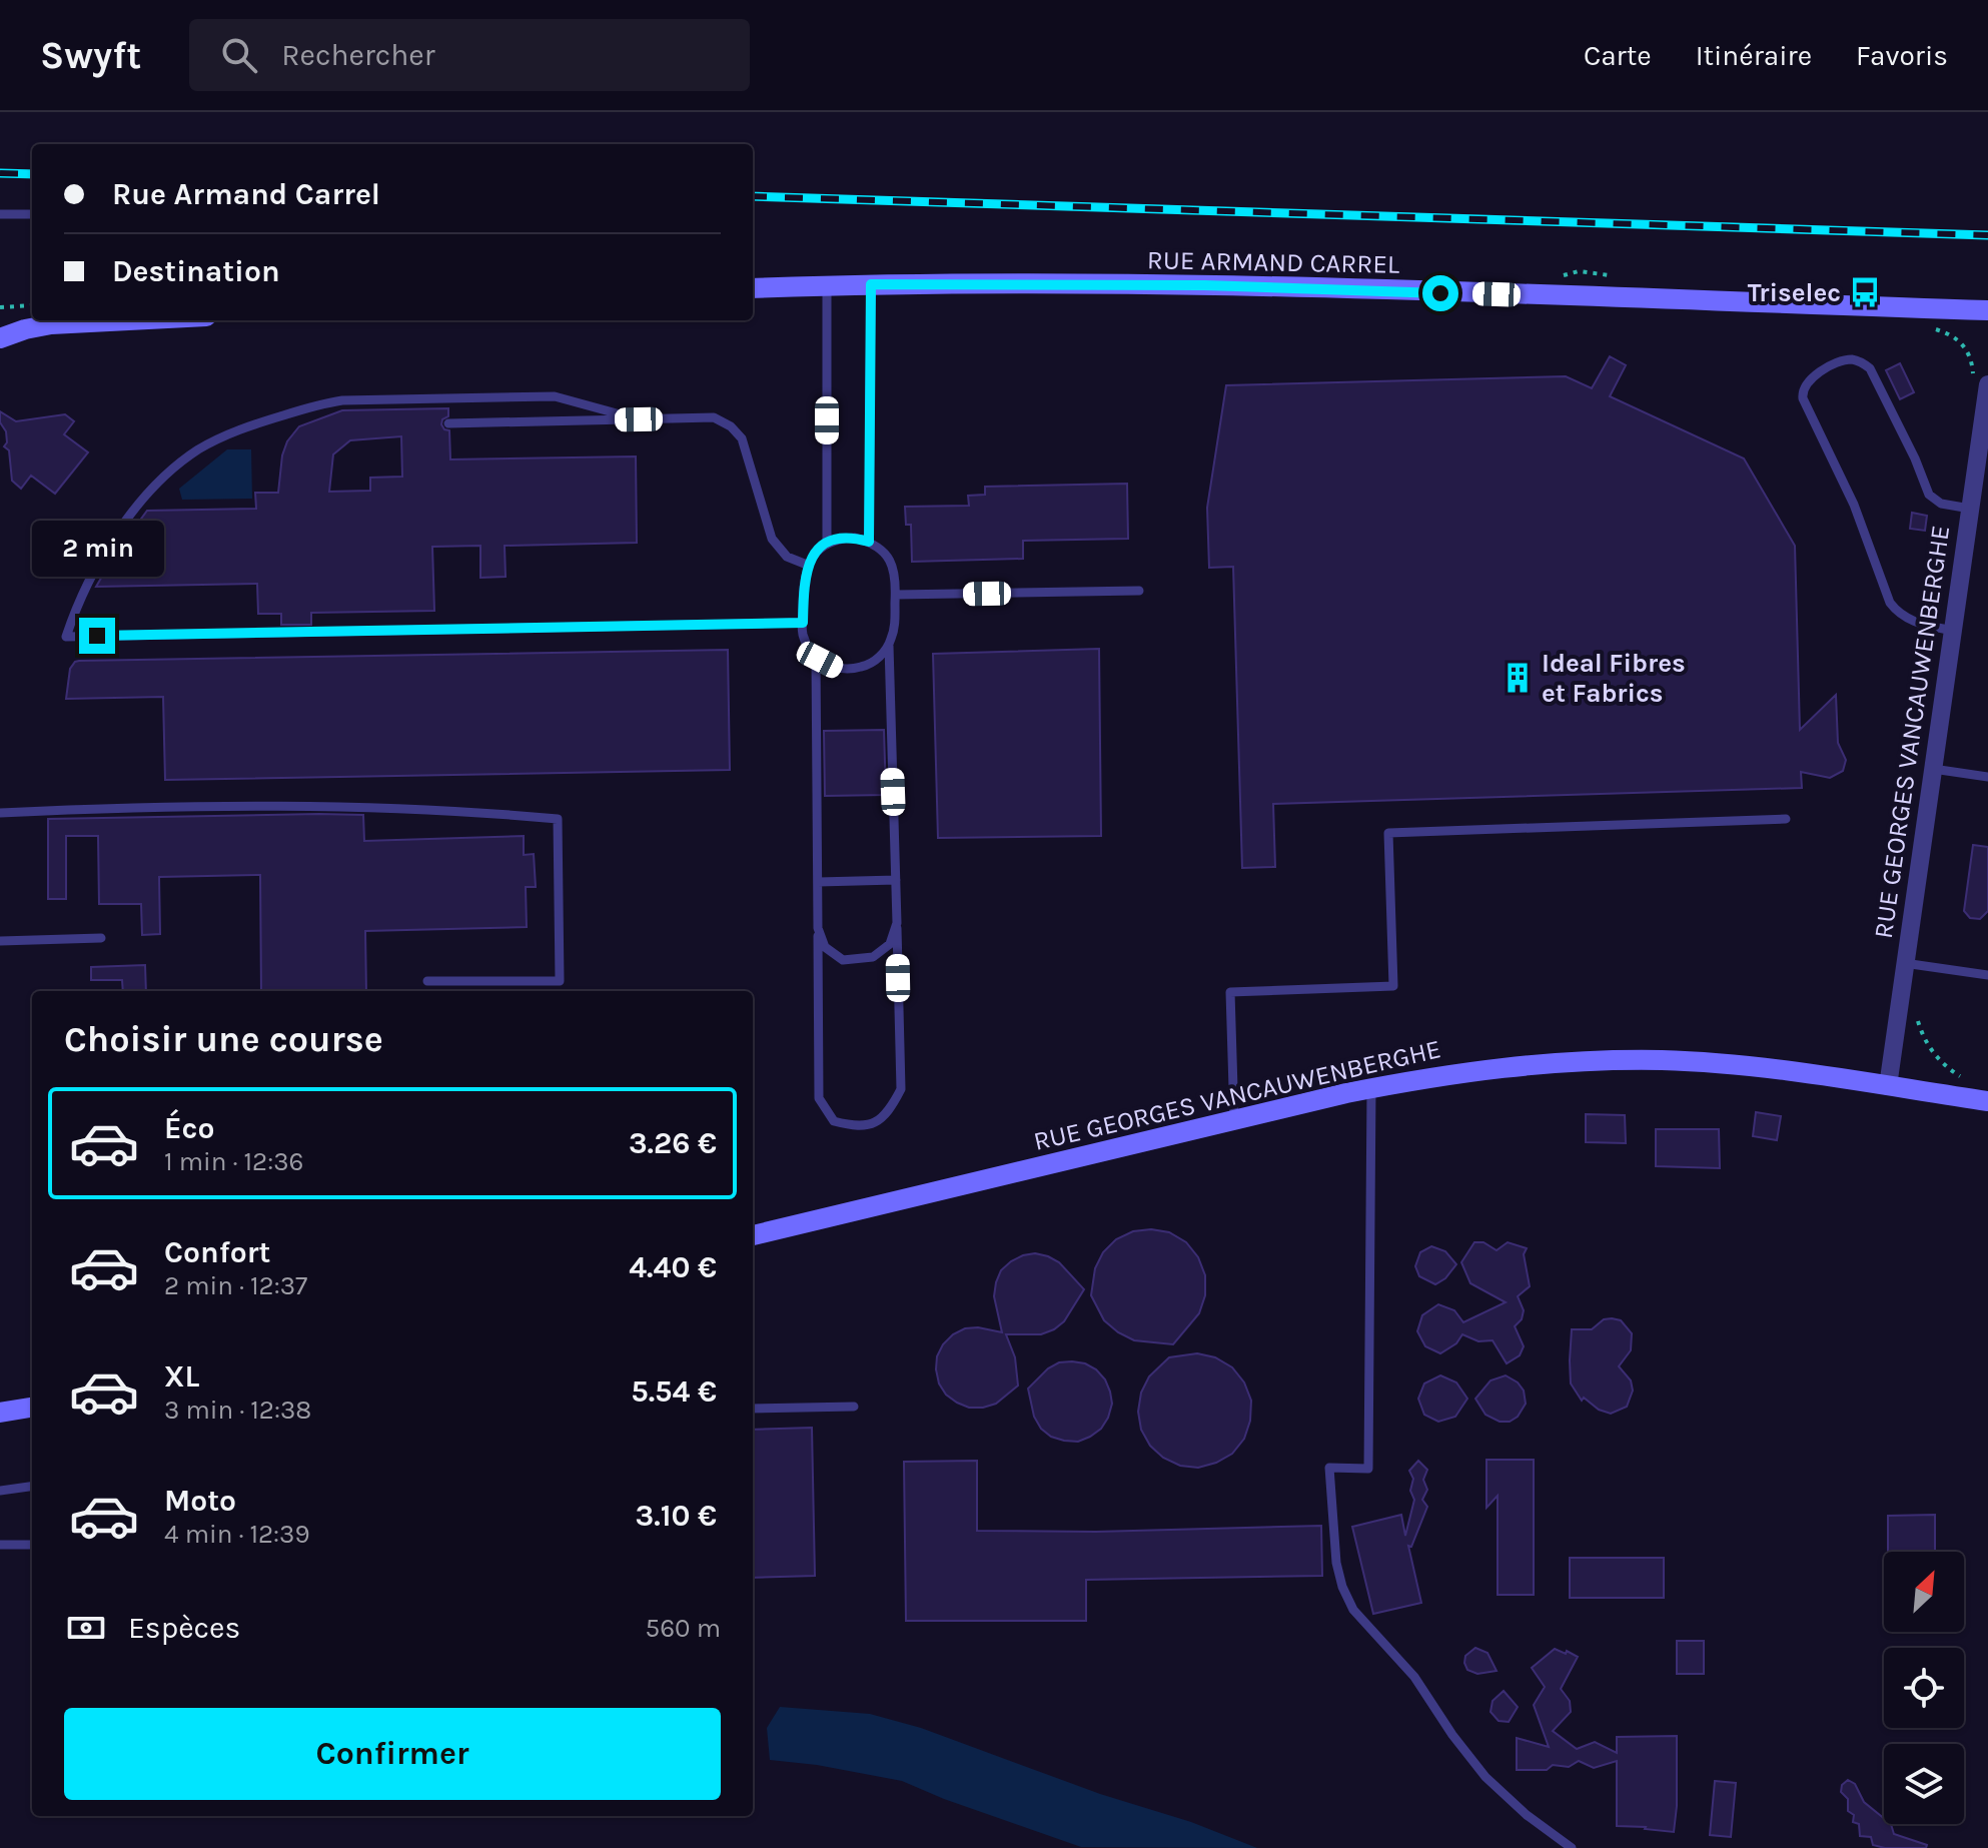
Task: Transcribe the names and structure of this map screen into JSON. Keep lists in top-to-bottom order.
{
  "streets": {
    "street": ["RUE ARMAND CARREL", "RUE GEORGES VANCAUWENBERGHE"]
  },
  "places": {
    "bus stop": ["Triselec"],
    "building": ["Ideal Fibres et Fabrics"]
  },
  "north": "top right",
  "page": {
    "header": "Swyft",
    "search": "Rechercher",
    "nav": ["Carte", "Itinéraire", "Favoris"],
    "banner": ["Rue Armand Carrel", "Destination"],
    "bubble": "2 min",
    "heading": "Choisir une course",
    "list": [
      {
        "name": "Éco",
        "note": "1 min · 12:36",
        "value": "3.26 €"
      },
      {
        "name": "Confort",
        "note": "2 min · 12:37",
        "value": "4.40 €"
      },
      {
        "name": "XL",
        "note": "3 min · 12:38",
        "value": "5.54 €"
      },
      {
        "name": "Moto",
        "note": "4 min · 12:39",
        "value": "3.10 €"
      }
    ],
    "pay": ["Espèces", "560 m"],
    "buttons": "Confirmer"
  }
}
